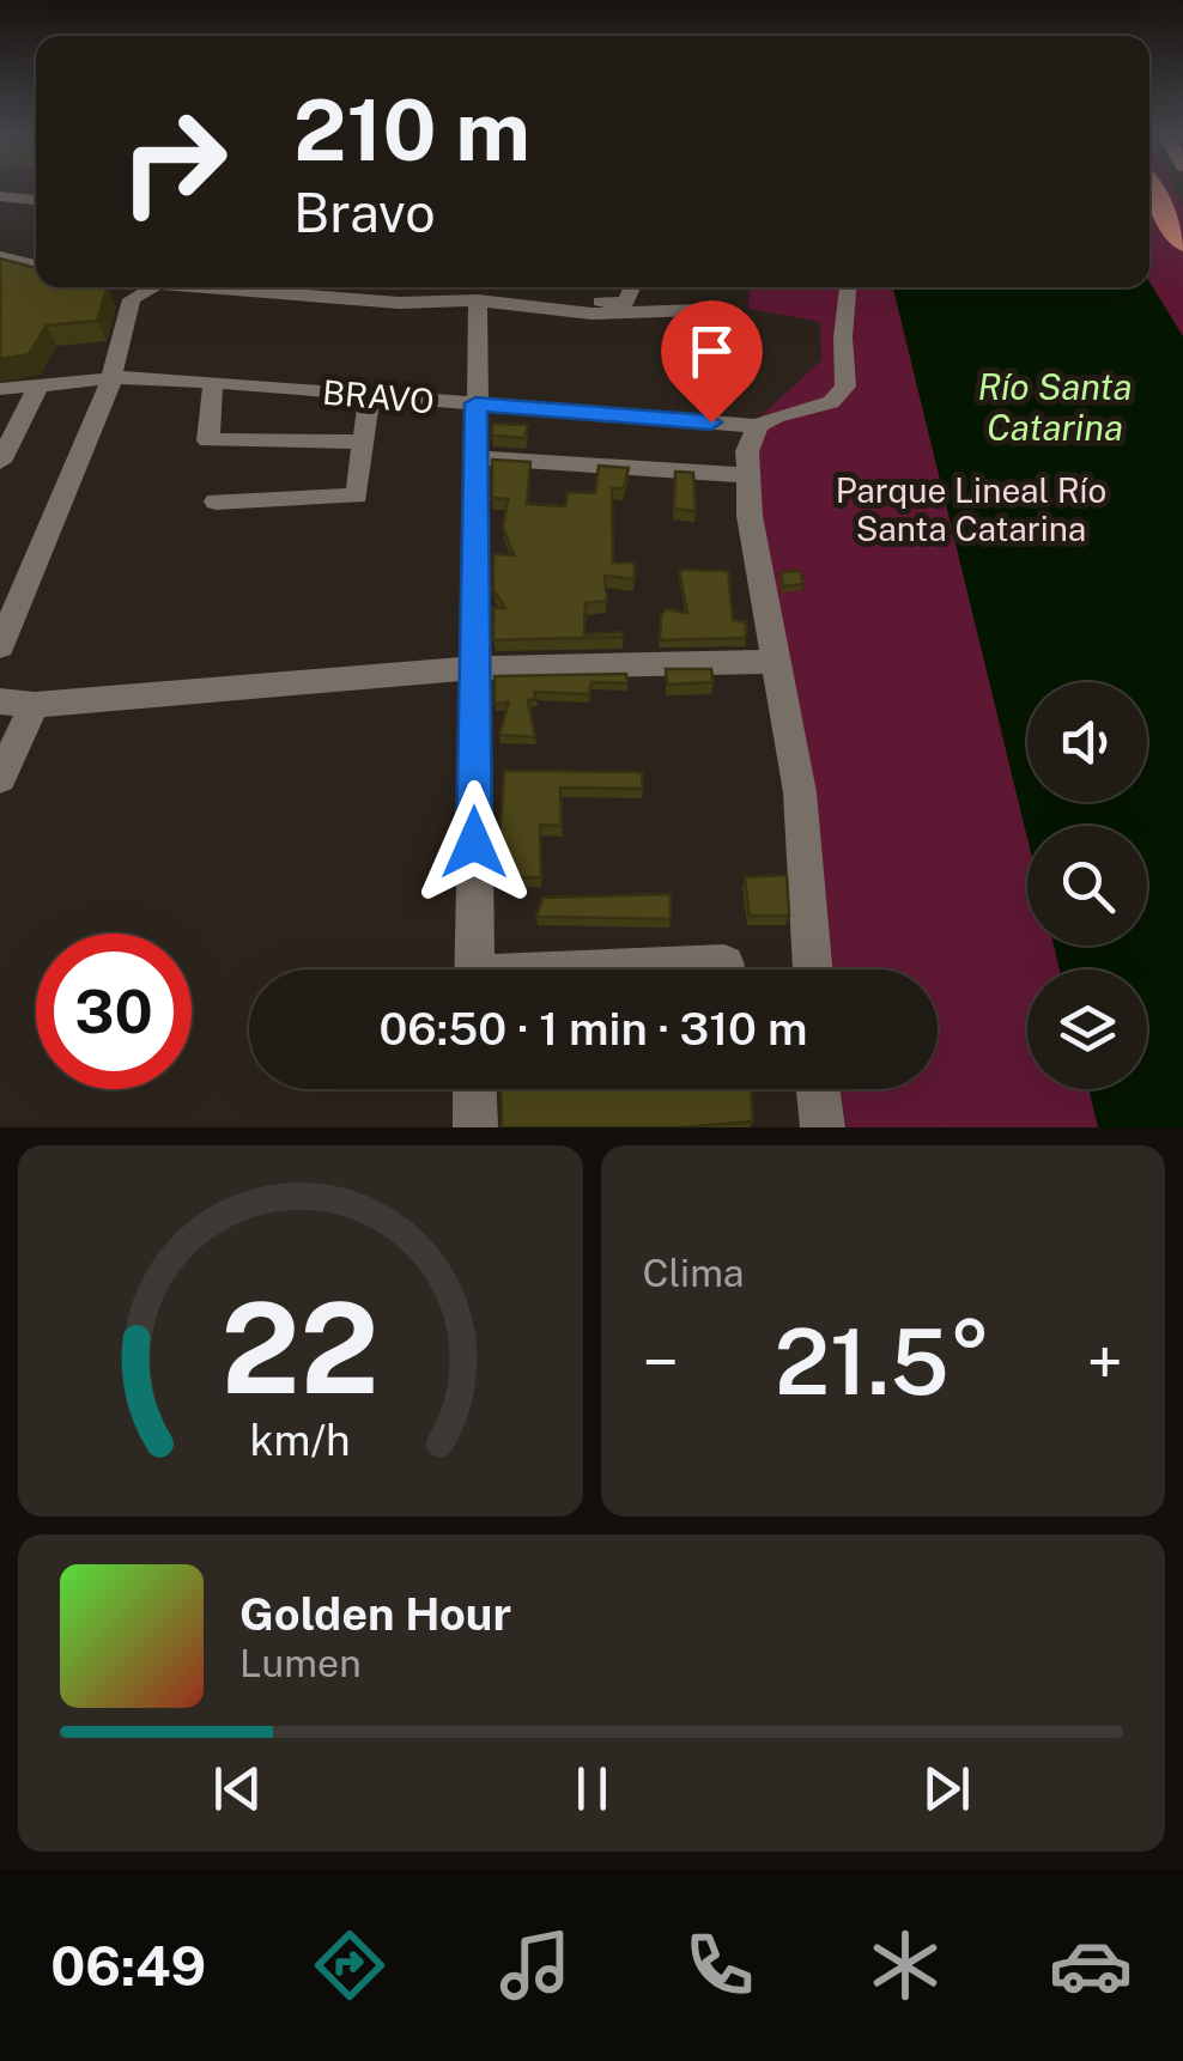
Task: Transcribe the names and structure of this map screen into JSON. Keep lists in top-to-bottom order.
{
  "streets": {
    "street": ["BRAVO"]
  },
  "water": ["Río Santa Catarina"],
  "parks": ["Parque Lineal Río Santa Catarina"],
  "page": {
    "turn": ["210 m", "Bravo"],
    "limit": "30",
    "trip": "06:50 · 1 min · 310 m",
    "tile": "Clima",
    "heat": ["−", "21.5°", "+"],
    "song": ["Golden Hour", "Lumen"],
    "tabs": "06:49",
    "gauge": ["22", "km/h"]
  }
}
